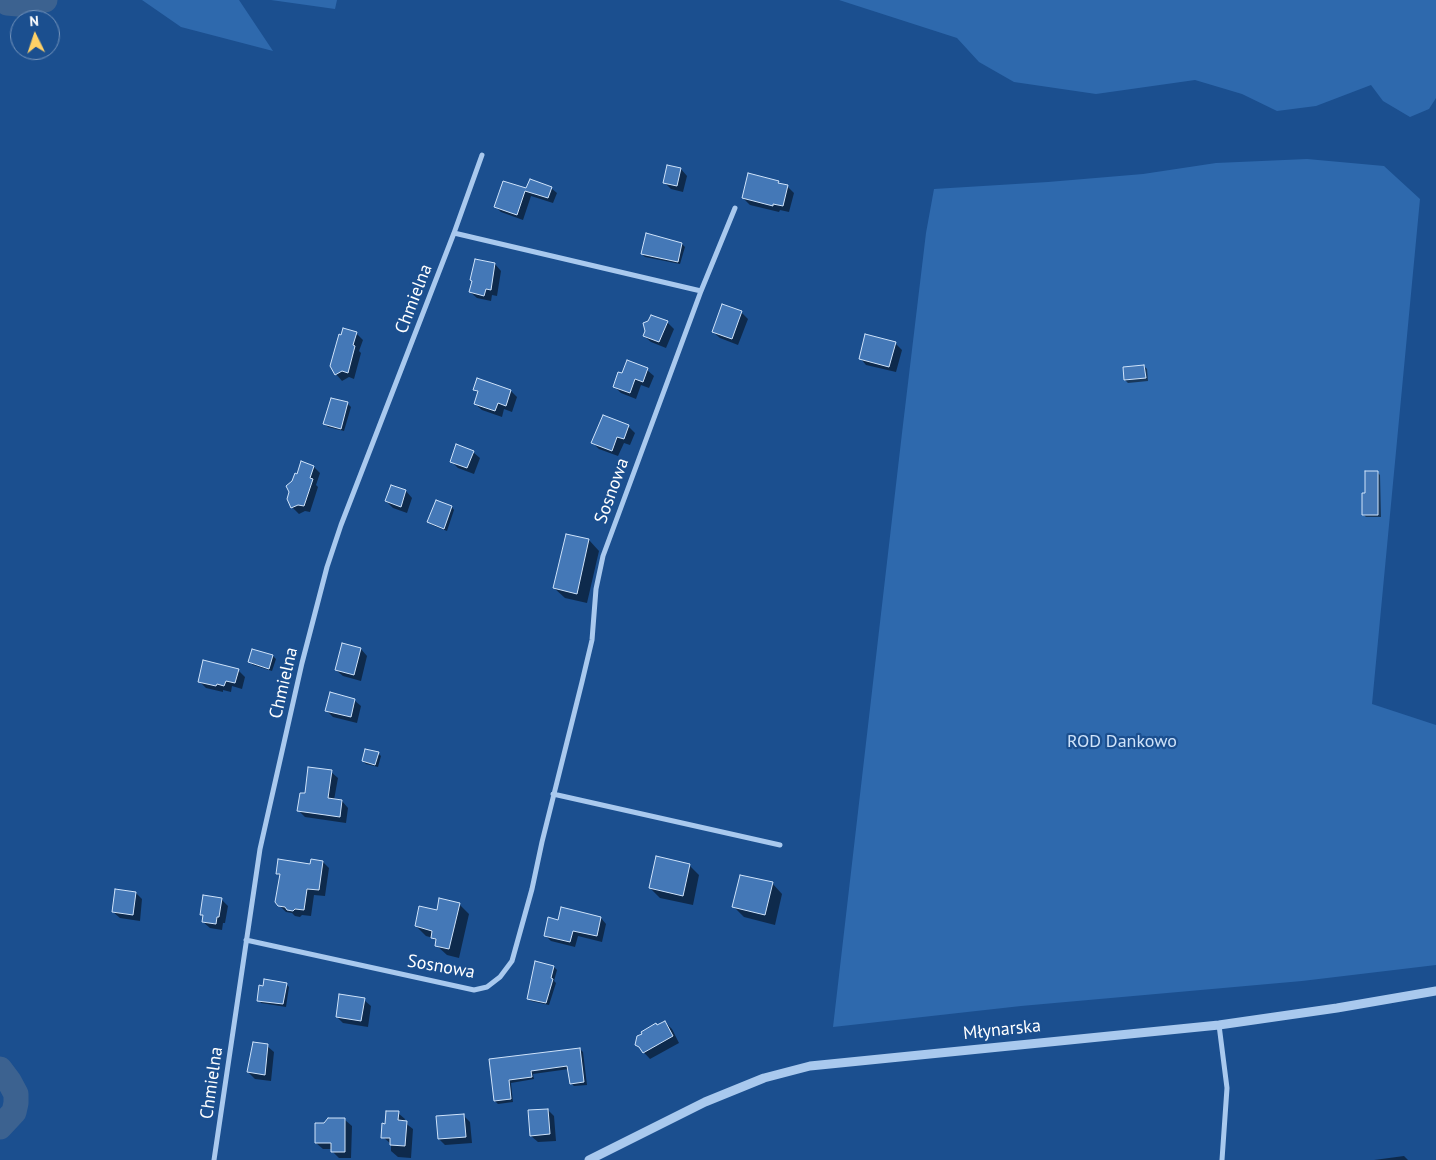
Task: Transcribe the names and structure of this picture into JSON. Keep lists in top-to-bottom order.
{
  "streets": {
    "street": ["Chmielna", "Sosnowa", "Młynarska"]
  },
  "crossings": [
    ["Chmielna", "Sosnowa"]
  ],
  "parks": ["ROD Dankowo"],
  "north": "top"
}
